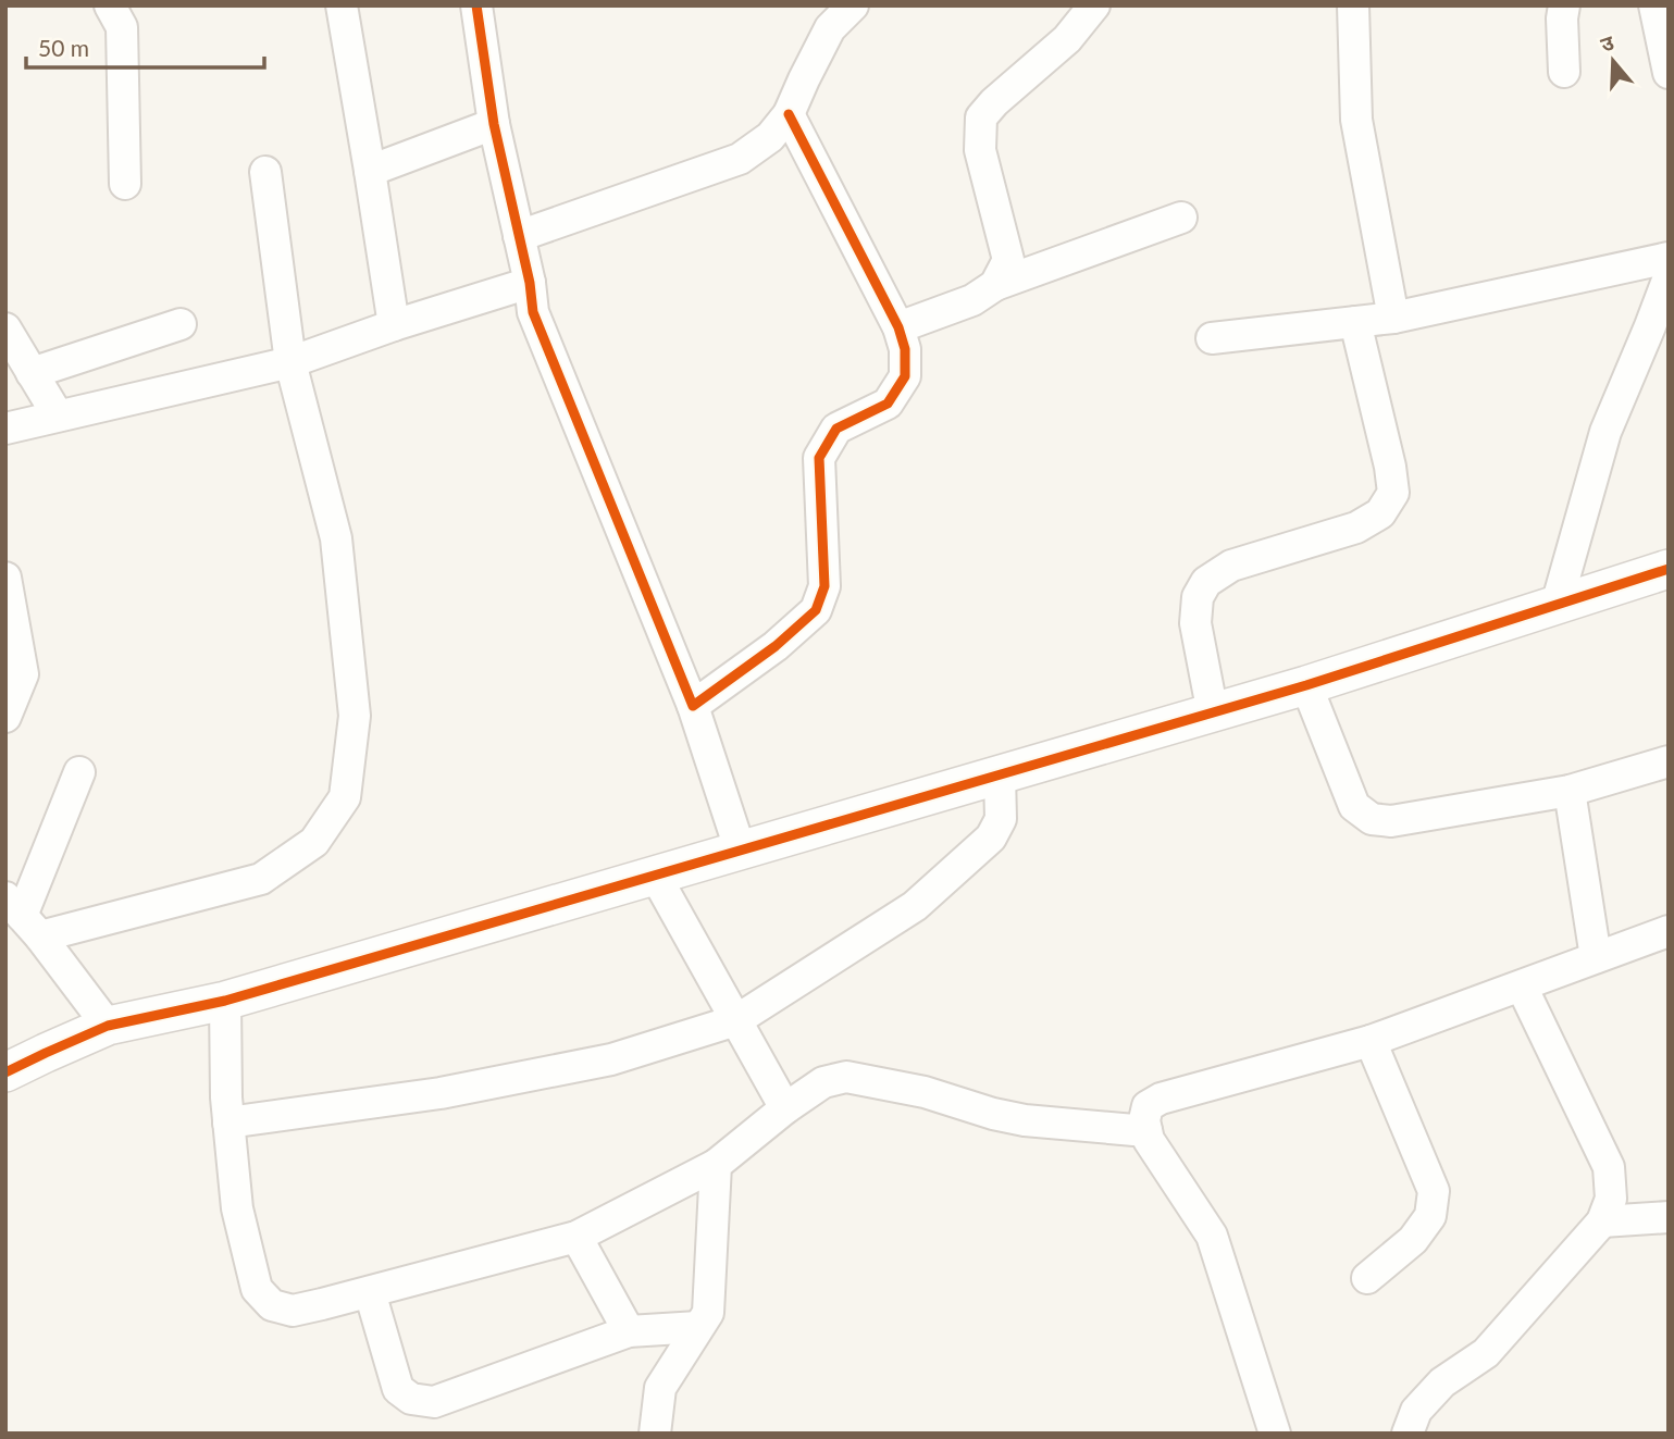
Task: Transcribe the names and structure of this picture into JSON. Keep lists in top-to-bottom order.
{
  "scale_bar": "50 m",
  "north": "top"
}
